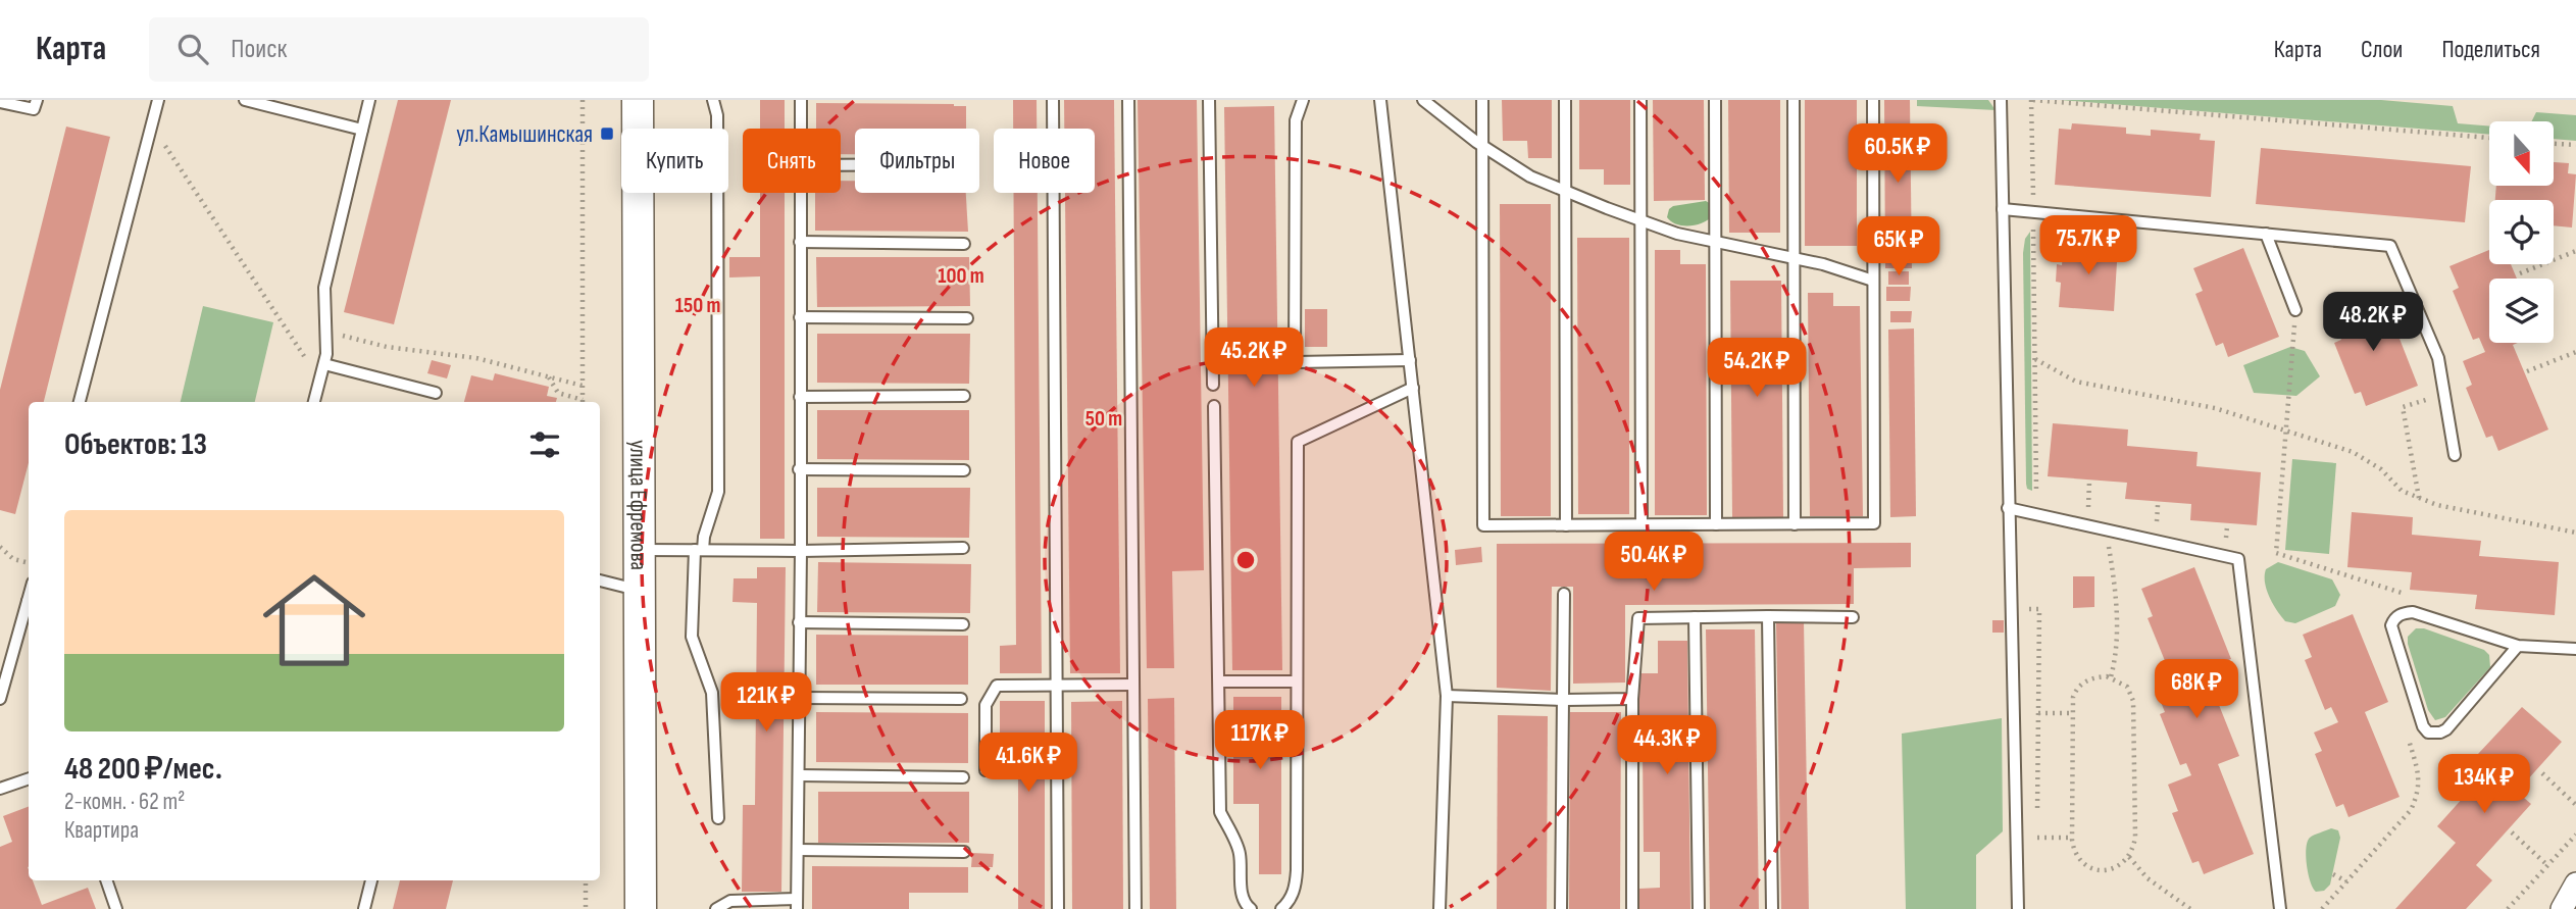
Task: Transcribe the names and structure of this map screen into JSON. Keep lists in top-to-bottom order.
{
  "streets": {
    "street": ["улица Ефремова"]
  },
  "places": {
    "transit": ["ул.Камышинская"]
  },
  "north": "bottom",
  "page": {
    "header": "Карта",
    "search": "Поиск",
    "nav": ["Карта", "Слои", "Поделиться"],
    "price": [
      "60.5K ₽",
      "75.7K ₽",
      "65K ₽",
      "48.2K ₽",
      "45.2K ₽",
      "54.2K ₽",
      "50.4K ₽",
      "68K ₽",
      "121K ₽",
      "117K ₽",
      "44.3K ₽",
      "41.6K ₽",
      "134K ₽"
    ],
    "chip": [
      "Купить",
      "Снять",
      "Фильтры",
      "Новое"
    ],
    "heading": "Объектов: 13",
    "list": [
      {
        "name": "48 200 ₽/мес.",
        "note": "2-комн. · 62 m² · Квартира"
      }
    ]
  },
  "rings": ["100 m", "150 m", "50 m"]
}
